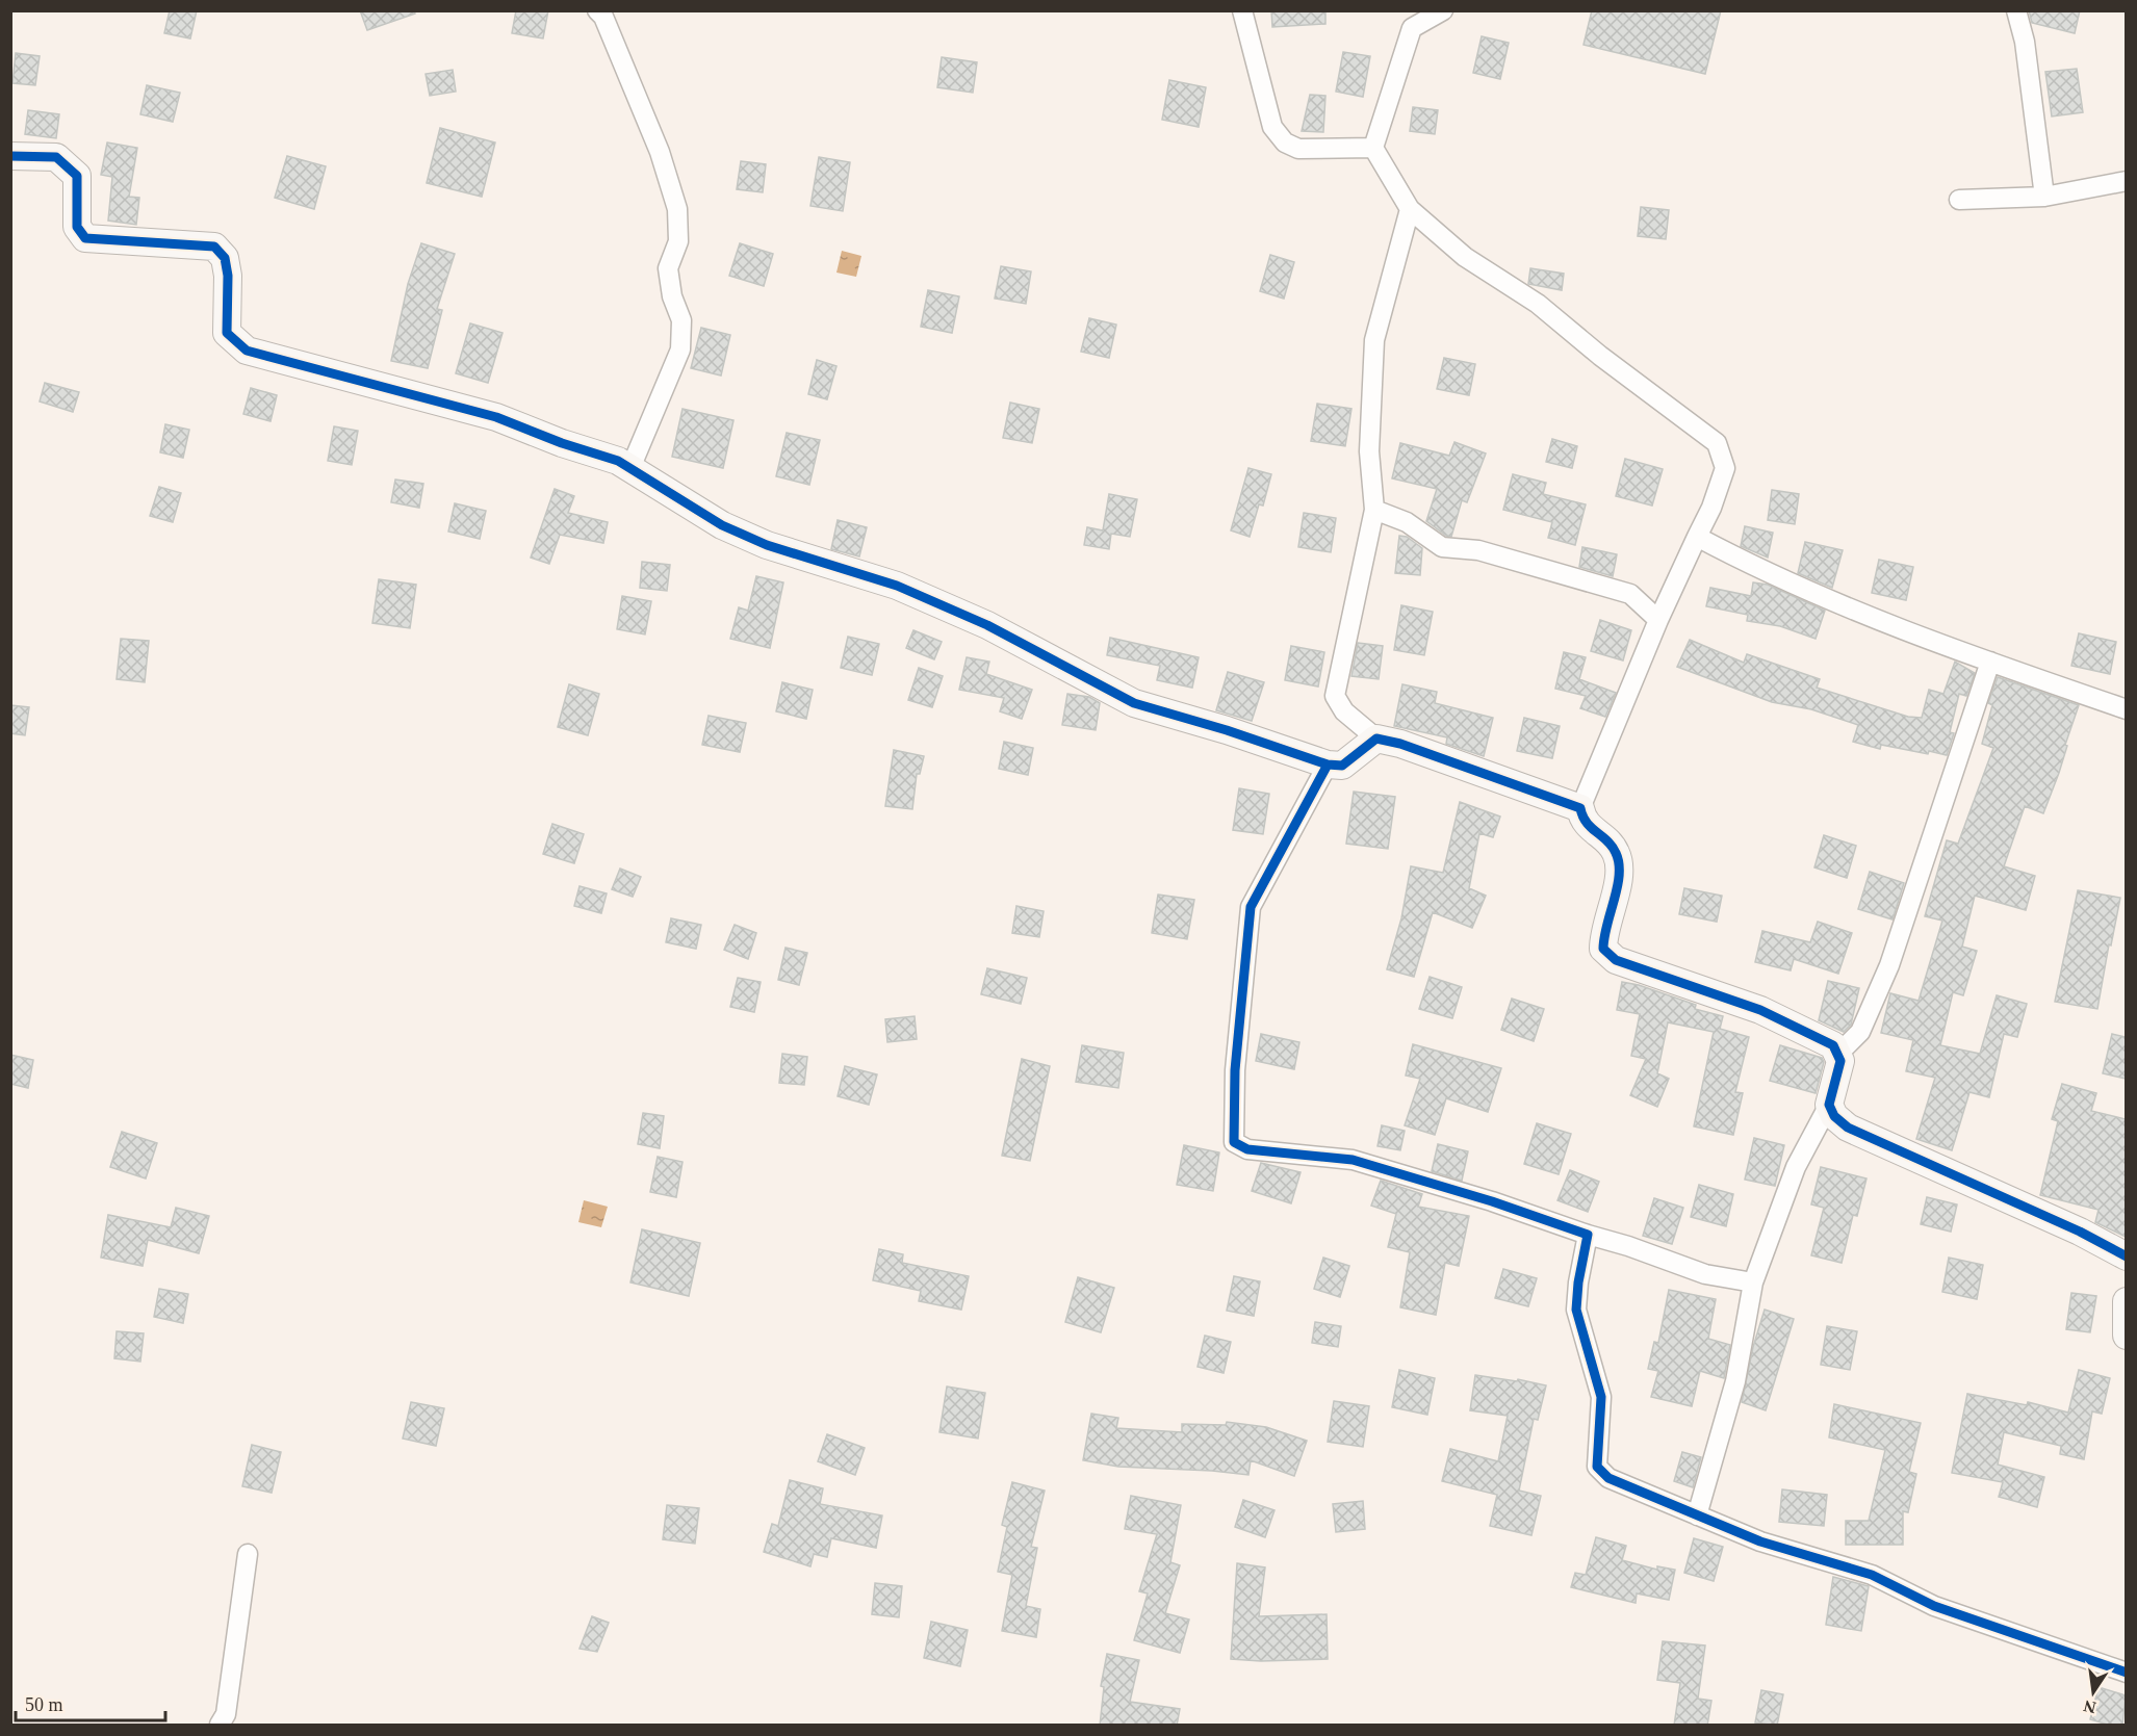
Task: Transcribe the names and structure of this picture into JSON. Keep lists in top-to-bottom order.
{
  "scale_bar": "50 m",
  "north": "bottom"
}
